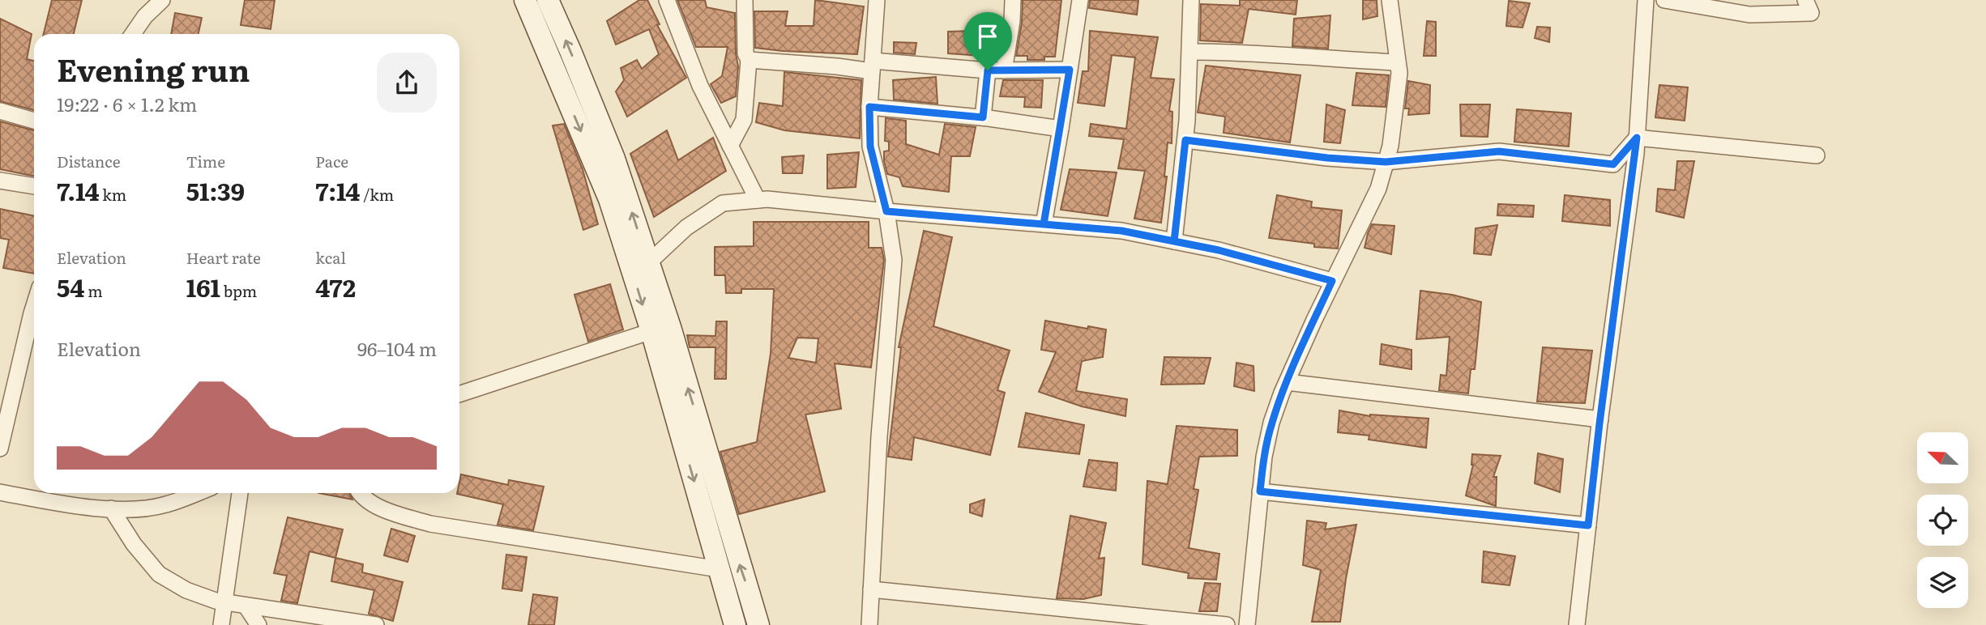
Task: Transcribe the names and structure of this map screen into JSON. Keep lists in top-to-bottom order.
{
  "north": "top left",
  "page": {
    "heading": ["Evening run", "19:22 · 6 × 1.2 km"],
    "stats": [
      ["Distance", "7.14 km"],
      ["Time", "51:39"],
      ["Pace", "7:14 /km"],
      ["Elevation", "54 m"],
      ["Heart rate", "161 bpm"],
      ["kcal", "472"]
    ],
    "chart": ["Elevation", "96–104 m"]
  }
}
